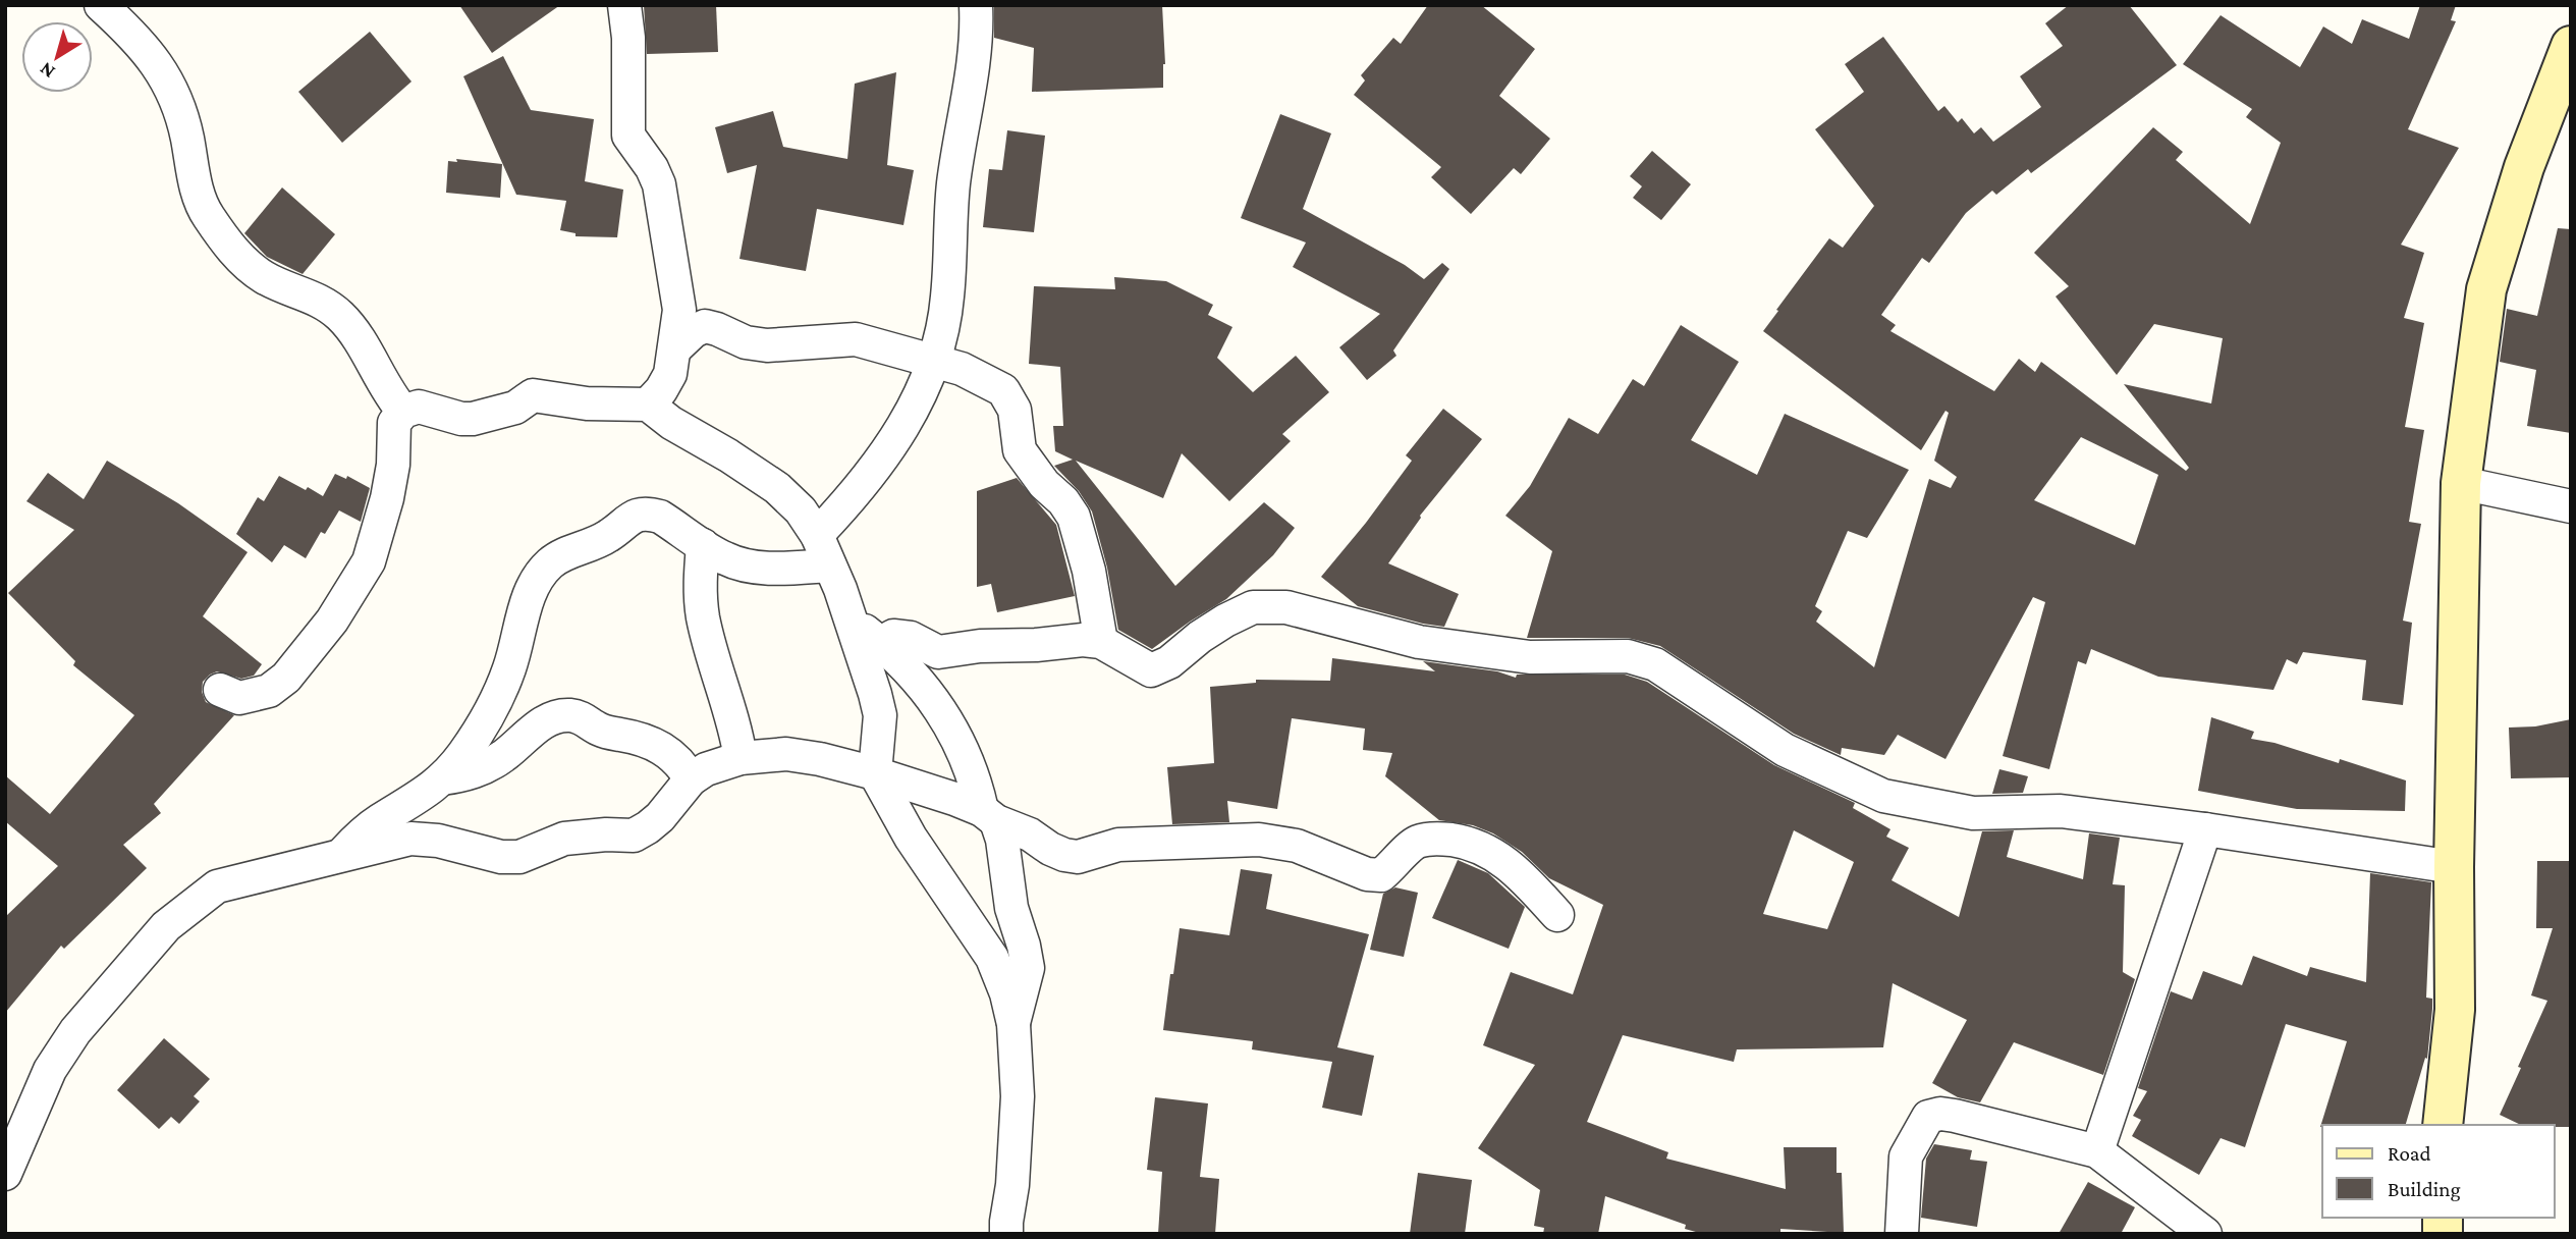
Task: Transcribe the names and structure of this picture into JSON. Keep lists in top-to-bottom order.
{
  "legend": ["Road", "Building"],
  "north": "bottom left"
}
